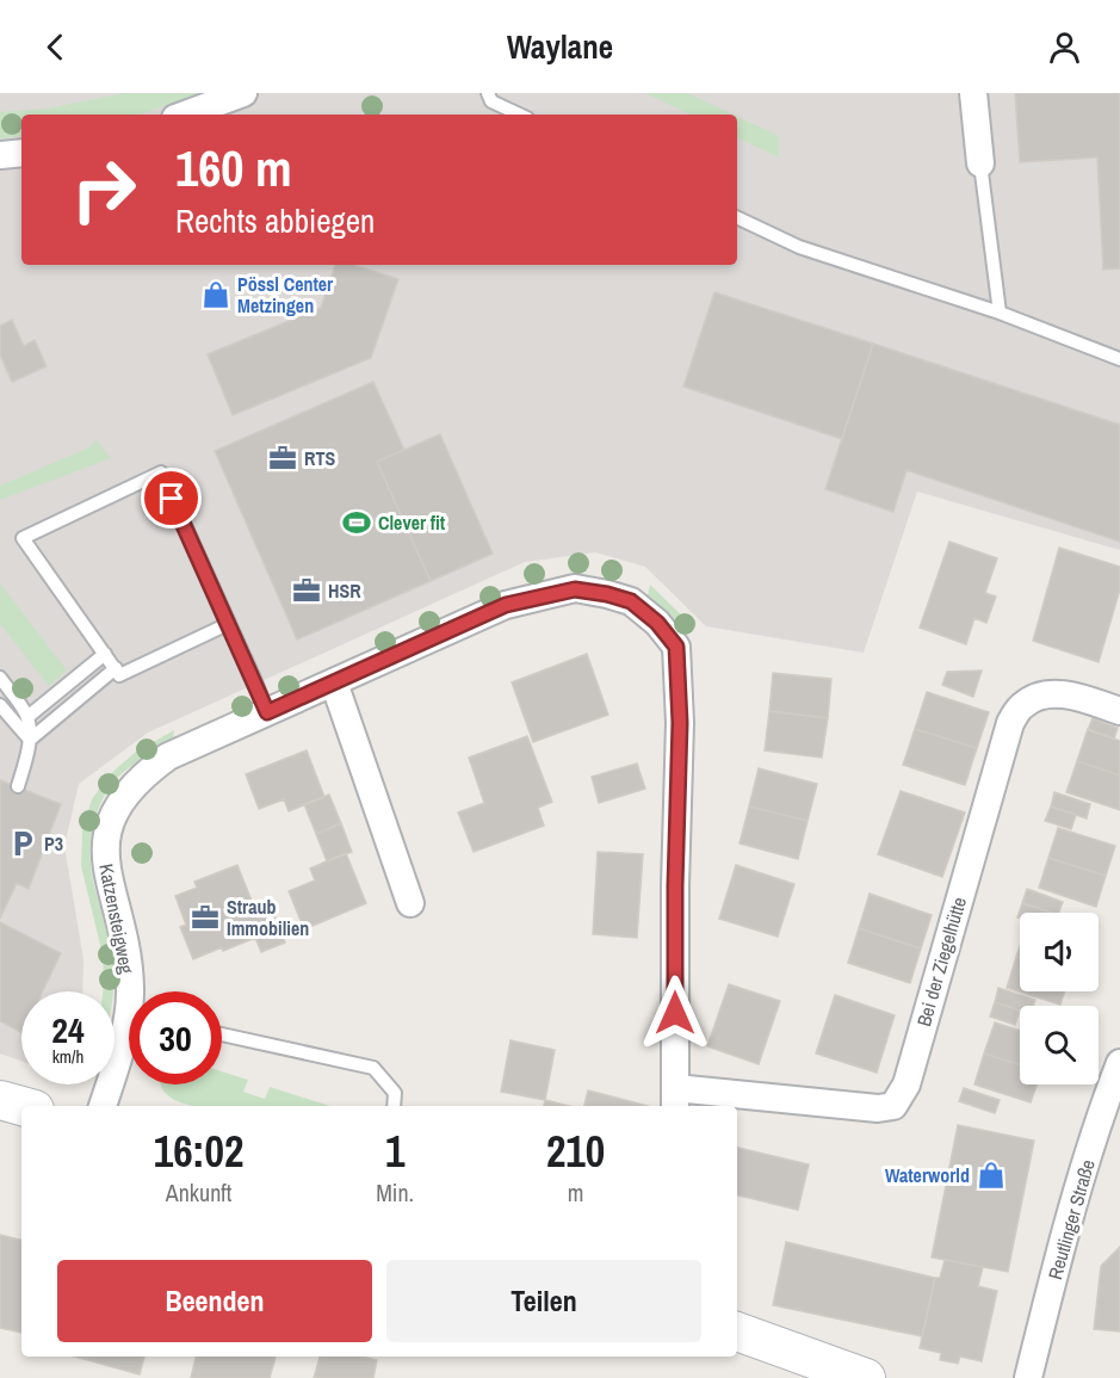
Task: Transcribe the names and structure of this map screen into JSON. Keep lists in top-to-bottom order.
{
  "streets": {
    "street": ["Katzensteigweg", "Bei der Ziegelhütte", "Reutlinger Straße"]
  },
  "crossings": [
    ["Katzensteigweg", "Bei der Ziegelhütte"]
  ],
  "places": {
    "shop": ["Pössl Center Metzingen", "Waterworld"],
    "office": ["RTS", "HSR", "Straub Immobilien"],
    "sports": ["Clever fit"],
    "parking": ["P3"]
  },
  "page": {
    "header": "Waylane",
    "turn": ["160 m", "Rechts abbiegen"],
    "speed": "24 km/h",
    "limit": "30",
    "eta": [
      "16:02",
      "Ankunft",
      "1",
      "Min.",
      "210",
      "m"
    ],
    "buttons": ["Beenden", "Teilen"]
  }
}
